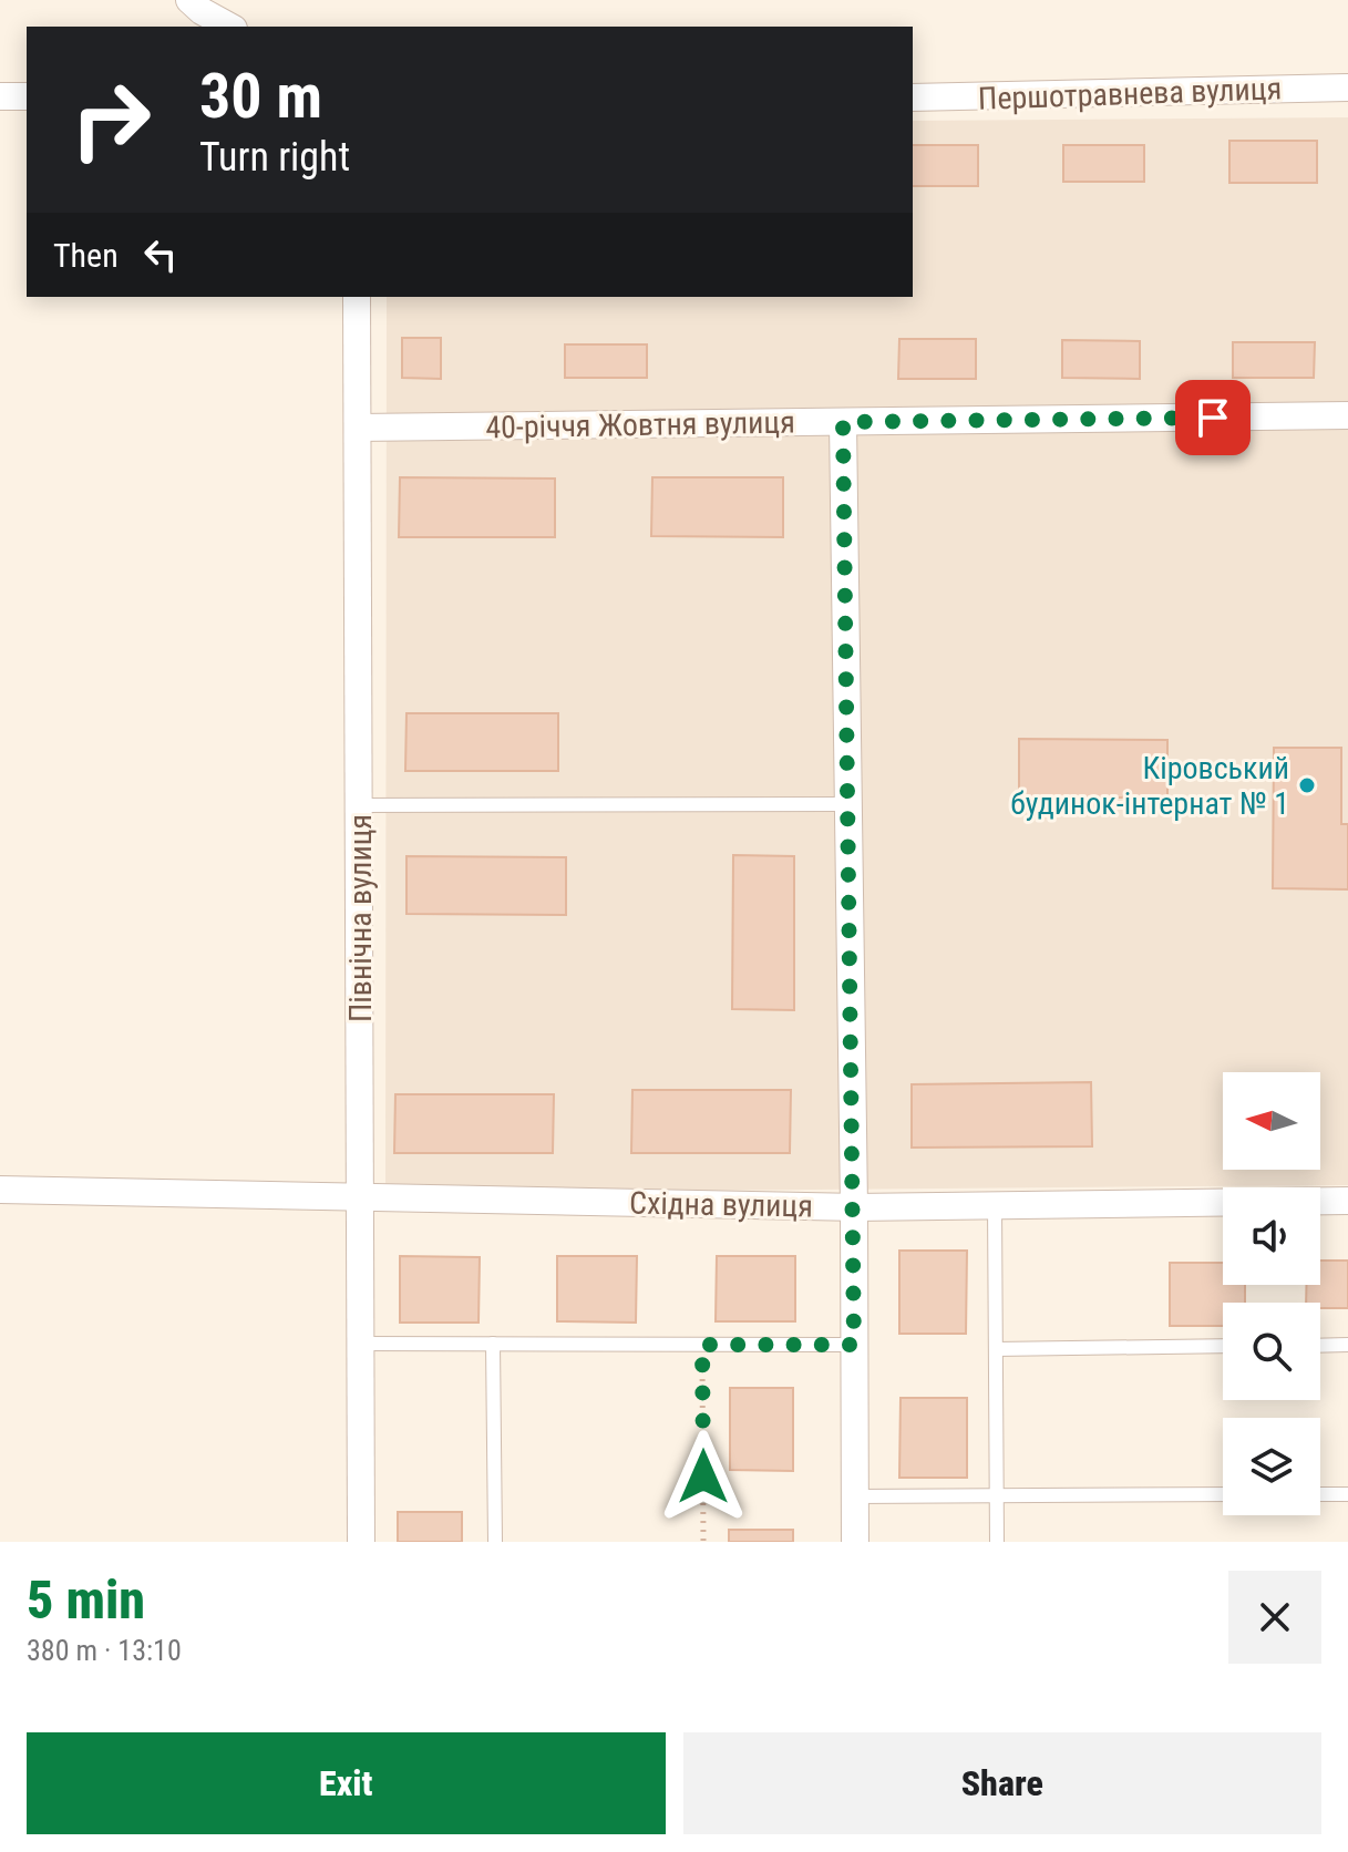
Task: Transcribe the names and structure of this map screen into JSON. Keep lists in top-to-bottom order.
{
  "streets": {
    "street": [
      "Першотравнева вулиця",
      "40-річчя Жовтня вулиця",
      "Північна вулиця",
      "Східна вулиця"
    ]
  },
  "crossings": [
    ["40-річчя Жовтня вулиця", "Північна вулиця"],
    ["Північна вулиця", "Східна вулиця"]
  ],
  "places": ["Кіровський будинок-інтернат № 1"],
  "north": "left",
  "page": {
    "turn": ["30 m", "Turn right"],
    "then": "Then",
    "heading": ["5 min", "380 m · 13:10"],
    "buttons": ["Exit", "Share"]
  }
}
